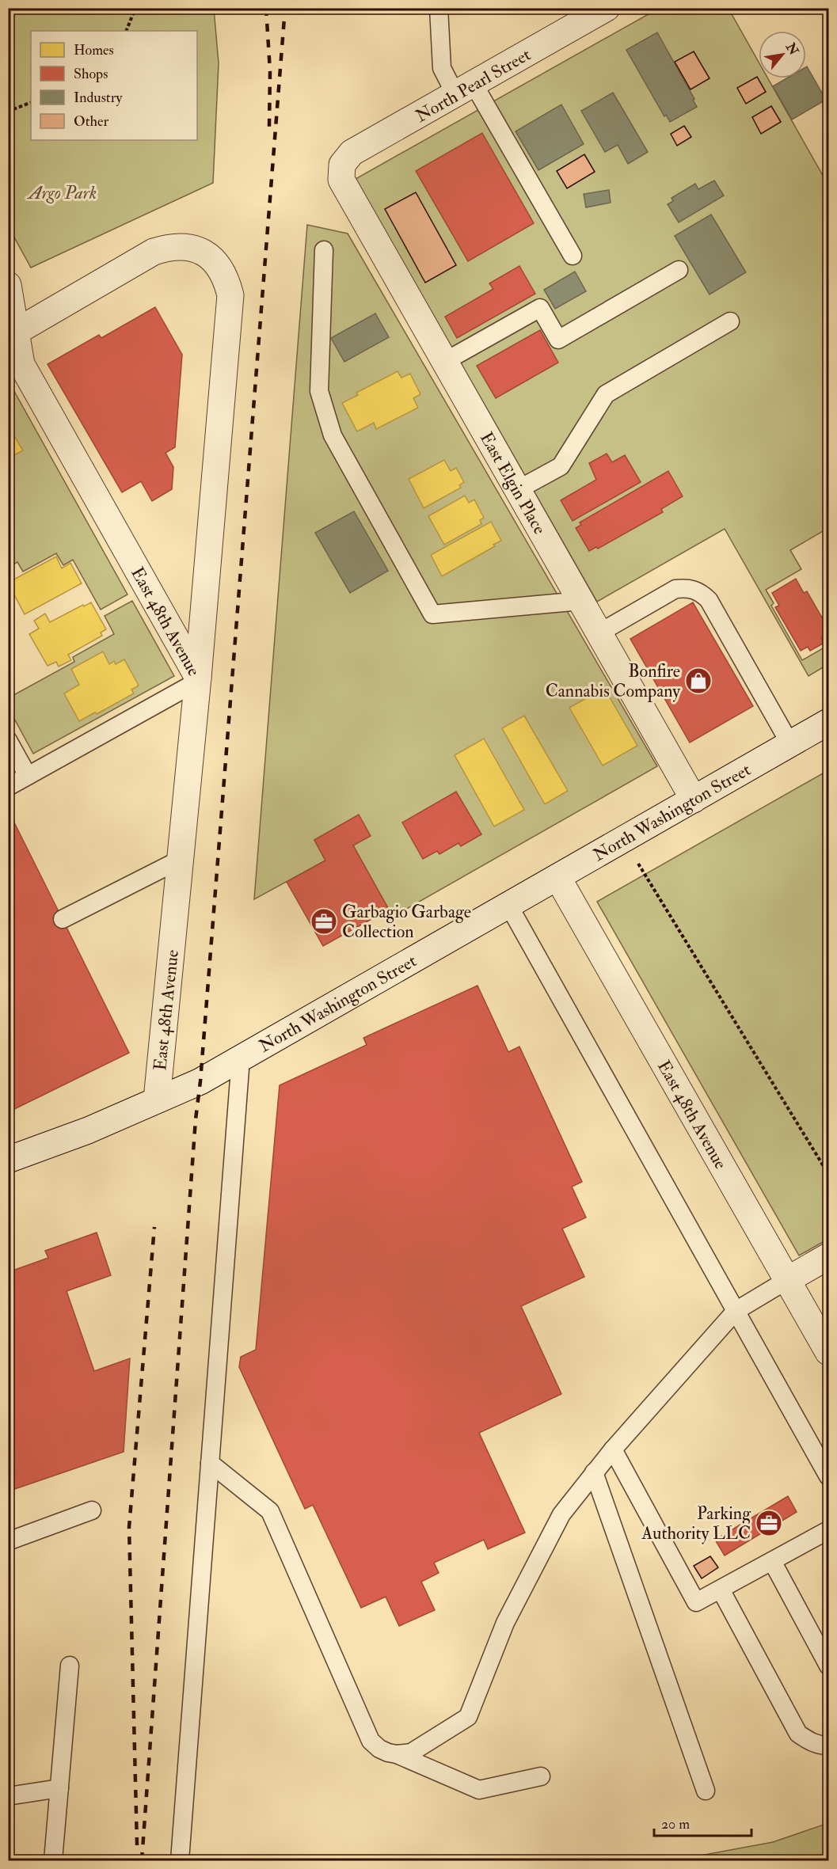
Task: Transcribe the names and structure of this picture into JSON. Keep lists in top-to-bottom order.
{
  "streets": {
    "street": [
      "North Pearl Street",
      "East Elgin Place",
      "East 48th Avenue",
      "North Washington Street"
    ]
  },
  "crossings": [
    ["North Pearl Street", "East Elgin Place"],
    ["East Elgin Place", "North Washington Street"],
    ["East 48th Avenue", "North Washington Street"]
  ],
  "parks": ["Argo Park"],
  "places": {
    "shop": ["Bonfire Cannabis Company"],
    "office": ["Garbagio Garbage Collection", "Parking Authority LLC"]
  },
  "legend": [
    "Homes",
    "Shops",
    "Industry",
    "Other"
  ],
  "scale_bar": "20 m",
  "north": "top right"
}
